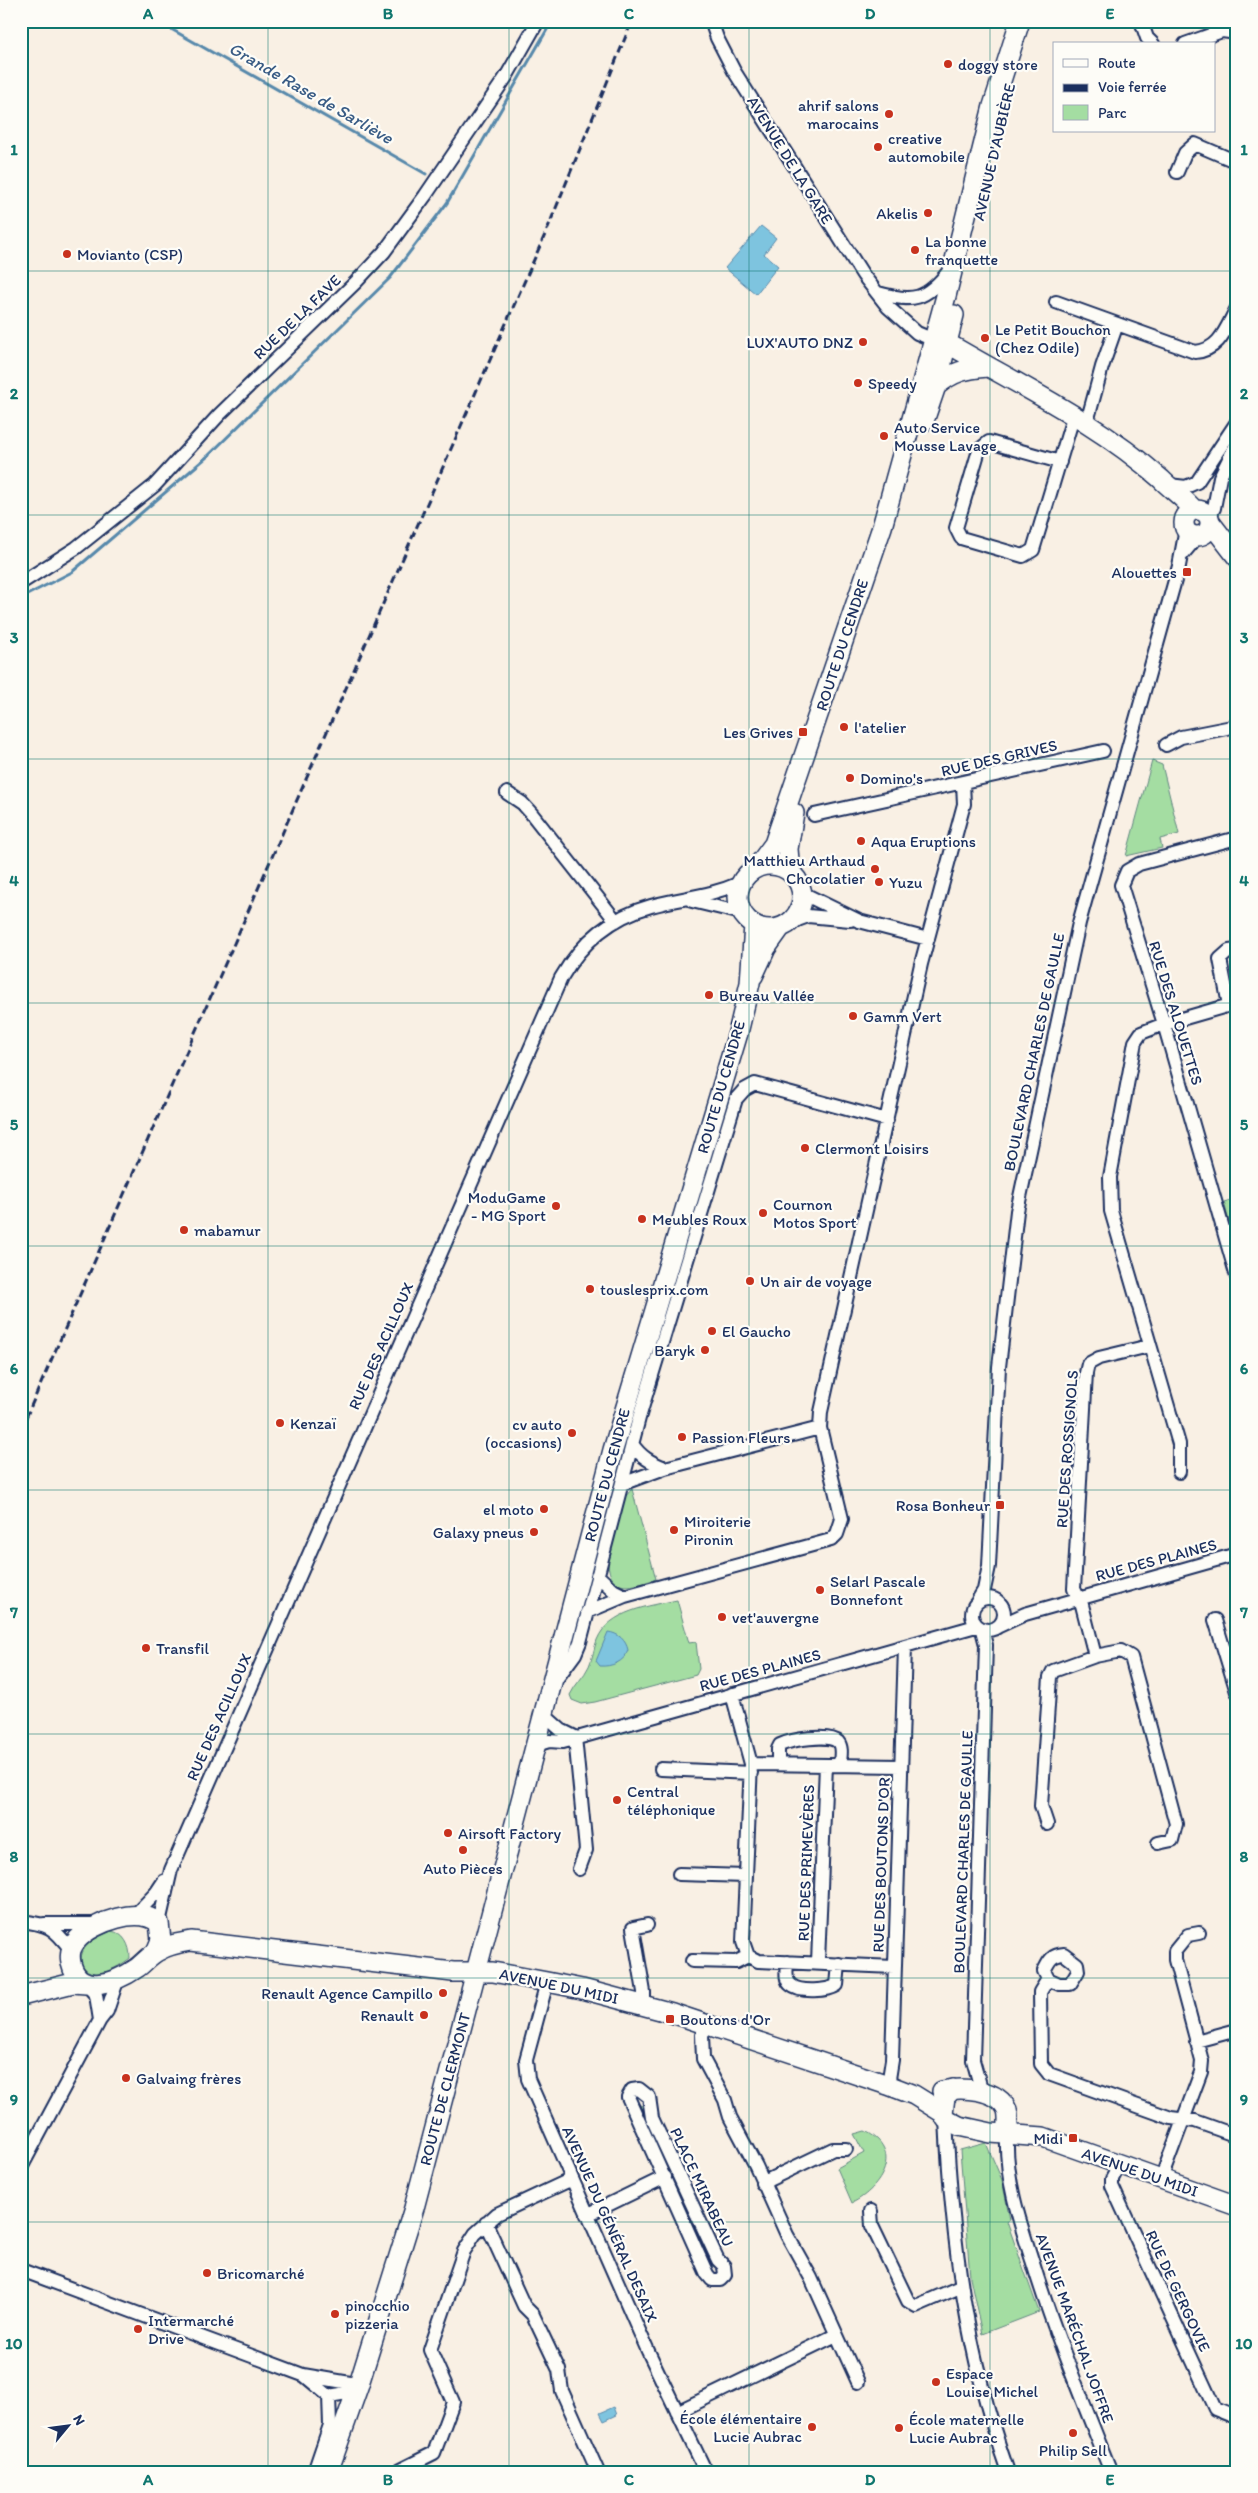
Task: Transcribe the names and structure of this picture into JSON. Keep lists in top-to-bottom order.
{
  "streets": {
    "main road": [
      "AVENUE D'AUBIÈRE",
      "ROUTE DU CENDRE",
      "AVENUE DU MIDI",
      "ROUTE DE CLERMONT"
    ],
    "street": [
      "AVENUE DE LA GARE",
      "RUE DE LA FAVE",
      "RUE DES GRIVES",
      "RUE DES ALOUETTES",
      "BOULEVARD CHARLES DE GAULLE",
      "RUE DES ACILLOUX",
      "RUE DES ROSSIGNOLS",
      "RUE DES PLAINES",
      "RUE DES PRIMEVÈRES",
      "RUE DES BOUTONS D'OR",
      "PLACE MIRABEAU",
      "AVENUE DU GÉNÉRAL DESAIX",
      "RUE DE GERGOVIE",
      "AVENUE MARÉCHAL JOFFRE"
    ]
  },
  "crossings": [
    ["AVENUE D'AUBIÈRE", "AVENUE DE LA GARE"],
    ["AVENUE D'AUBIÈRE", "ROUTE DU CENDRE"],
    ["AVENUE DE LA GARE", "ROUTE DU CENDRE"],
    ["ROUTE DU CENDRE", "RUE DES ACILLOUX"],
    ["ROUTE DU CENDRE", "RUE DES PLAINES"],
    ["ROUTE DU CENDRE", "AVENUE DU MIDI"],
    ["ROUTE DU CENDRE", "ROUTE DE CLERMONT"],
    ["BOULEVARD CHARLES DE GAULLE", "RUE DES PLAINES"],
    ["BOULEVARD CHARLES DE GAULLE", "AVENUE DU MIDI"],
    ["RUE DES ACILLOUX", "AVENUE DU MIDI"],
    ["RUE DES ROSSIGNOLS", "RUE DES PLAINES"],
    ["RUE DES PLAINES", "RUE DES BOUTONS D'OR"],
    ["RUE DES BOUTONS D'OR", "AVENUE DU MIDI"],
    ["AVENUE DU MIDI", "ROUTE DE CLERMONT"],
    ["AVENUE DU MIDI", "AVENUE DU GÉNÉRAL DESAIX"],
    ["AVENUE DU MIDI", "RUE DE GERGOVIE"],
    ["AVENUE DU MIDI", "AVENUE MARÉCHAL JOFFRE"],
    ["PLACE MIRABEAU", "AVENUE DU GÉNÉRAL DESAIX"]
  ],
  "water": ["Grande Rase de Sarliève"],
  "places": {
    "other": [
      "doggy store",
      "ahrif salons marocains",
      "creative automobile",
      "Akelis",
      "La bonne franquette",
      "Movianto (CSP)",
      "Le Petit Bouchon (Chez Odile)",
      "LUX'AUTO DNZ",
      "Speedy",
      "Auto Service Mousse Lavage",
      "l'atelier",
      "Domino's",
      "Aqua Eruptions",
      "Matthieu Arthaud Chocolatier",
      "Yuzu",
      "Bureau Vallée",
      "Gamm Vert",
      "Clermont Loisirs",
      "ModuGame - MG Sport",
      "Cournon Motos Sport",
      "Meubles Roux",
      "mabamur",
      "Un air de voyage",
      "touslesprix.com",
      "El Gaucho",
      "Baryk",
      "Kenzaï",
      "cv auto (occasions)",
      "Passion Fleurs",
      "el moto",
      "Miroiterie Pironin",
      "Galaxy pneus",
      "Selarl Pascale Bonnefont",
      "vet'auvergne",
      "Transfil",
      "Central téléphonique",
      "Airsoft Factory",
      "Auto Pièces",
      "Renault Agence Campillo",
      "Renault",
      "Galvaing frères",
      "Bricomarché",
      "pinocchio pizzeria",
      "Intermarché Drive",
      "Espace Louise Michel",
      "École élémentaire Lucie Aubrac",
      "École maternelle Lucie Aubrac",
      "Philip Sell"
    ],
    "transit": [
      "Alouettes",
      "Les Grives",
      "Rosa Bonheur",
      "Boutons d'Or",
      "Midi"
    ]
  },
  "legend": ["Route", "Voie ferrée", "Parc"],
  "north": "top right",
  "grid": {
    "columns": [
      "A",
      "B",
      "C",
      "D",
      "E"
    ],
    "rows": [
      "1",
      "2",
      "3",
      "4",
      "5",
      "6",
      "7",
      "8",
      "9",
      "10"
    ]
  }
}
